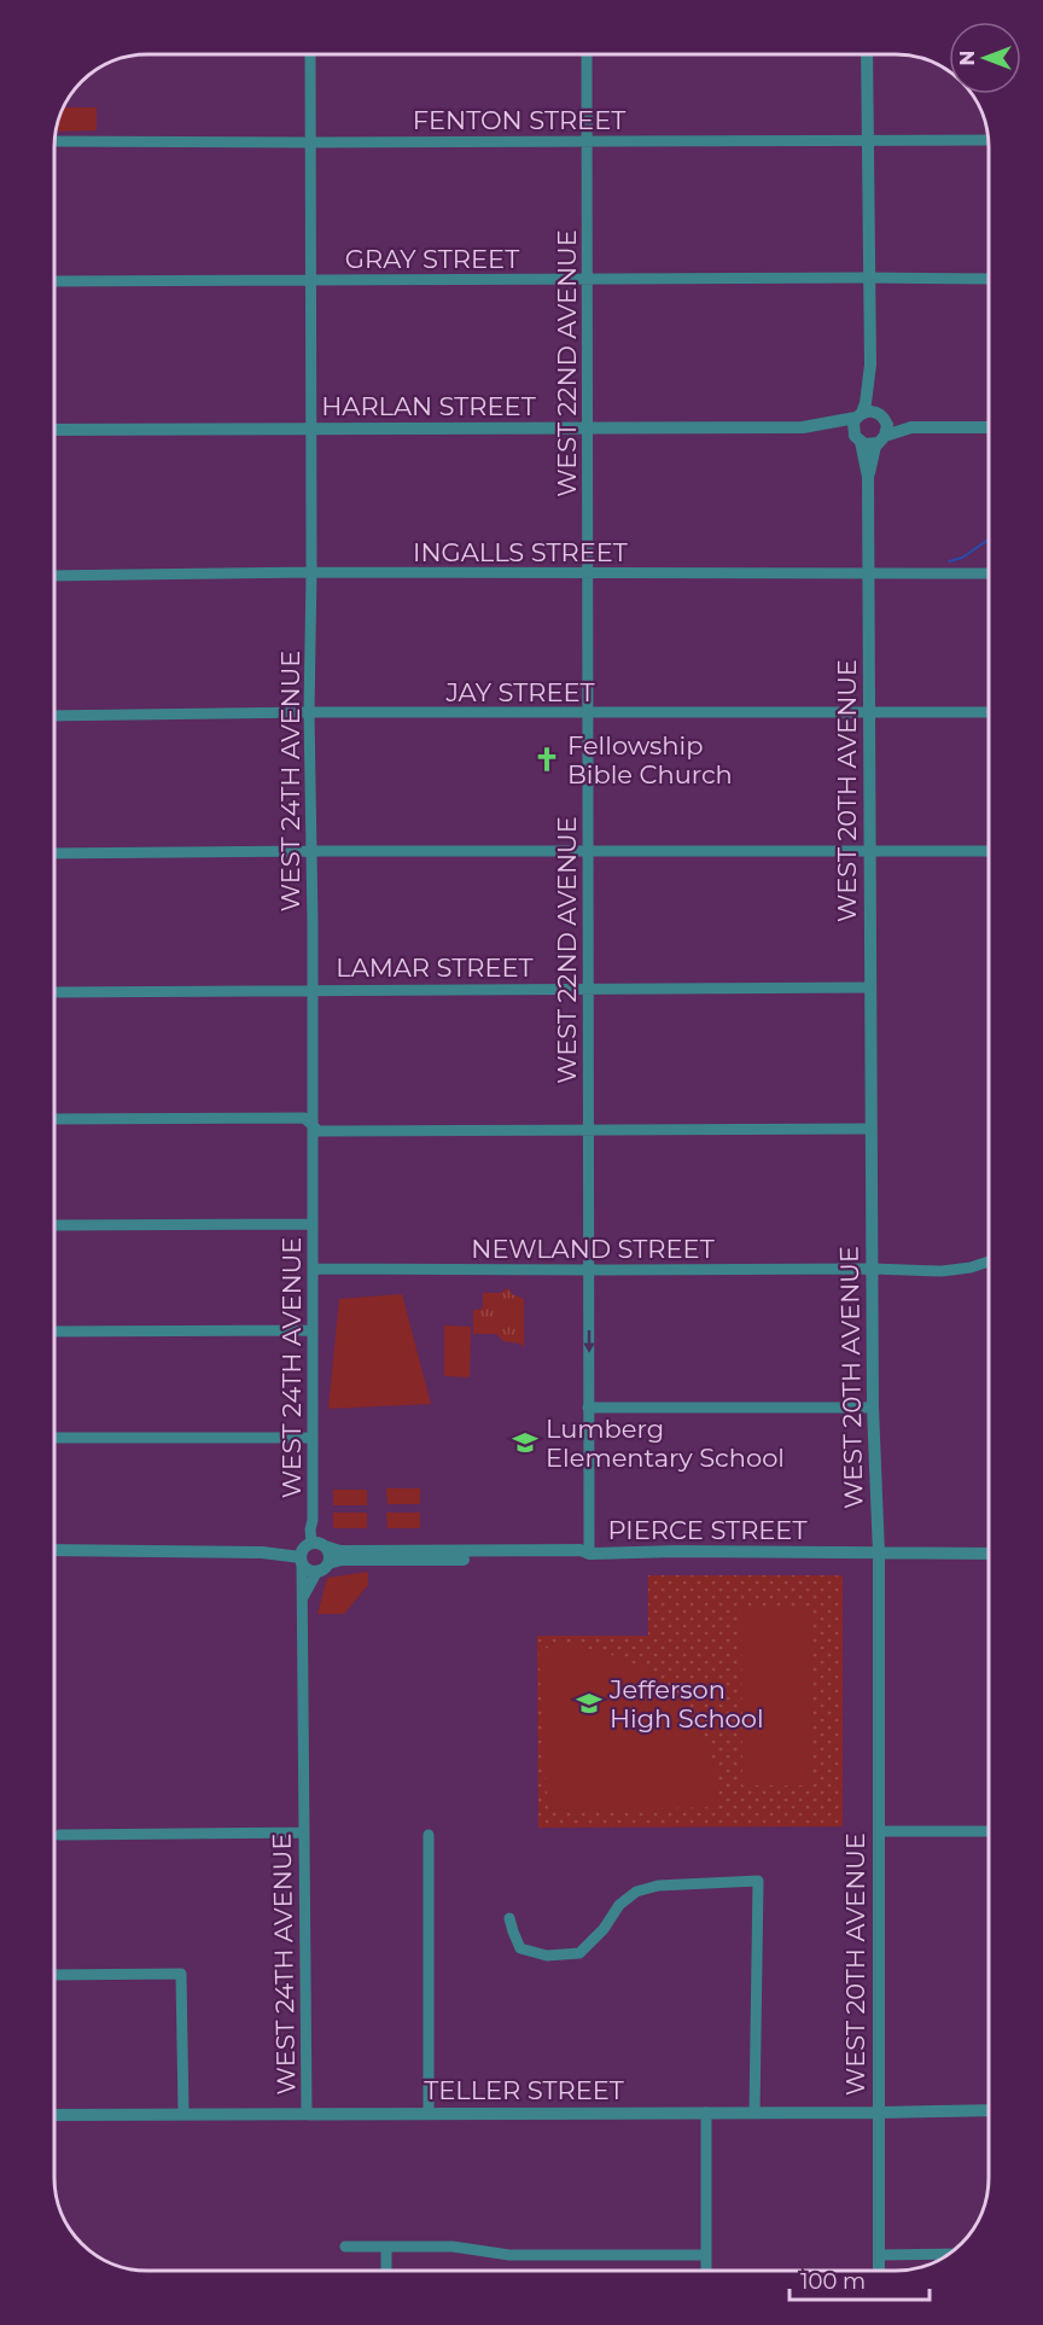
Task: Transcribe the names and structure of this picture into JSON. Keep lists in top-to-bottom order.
{
  "streets": {
    "street": [
      "FENTON STREET",
      "GRAY STREET",
      "WEST 22ND AVENUE",
      "HARLAN STREET",
      "INGALLS STREET",
      "JAY STREET",
      "WEST 24TH AVENUE",
      "WEST 20TH AVENUE",
      "LAMAR STREET",
      "NEWLAND STREET",
      "PIERCE STREET",
      "TELLER STREET"
    ]
  },
  "crossings": [
    ["FENTON STREET", "WEST 22ND AVENUE"],
    ["FENTON STREET", "WEST 24TH AVENUE"],
    ["GRAY STREET", "WEST 22ND AVENUE"],
    ["GRAY STREET", "WEST 24TH AVENUE"],
    ["WEST 22ND AVENUE", "HARLAN STREET"],
    ["WEST 22ND AVENUE", "INGALLS STREET"],
    ["WEST 22ND AVENUE", "JAY STREET"],
    ["WEST 22ND AVENUE", "LAMAR STREET"],
    ["WEST 22ND AVENUE", "NEWLAND STREET"],
    ["WEST 22ND AVENUE", "PIERCE STREET"],
    ["HARLAN STREET", "WEST 24TH AVENUE"],
    ["HARLAN STREET", "WEST 20TH AVENUE"],
    ["INGALLS STREET", "WEST 24TH AVENUE"],
    ["INGALLS STREET", "WEST 20TH AVENUE"],
    ["JAY STREET", "WEST 24TH AVENUE"],
    ["JAY STREET", "WEST 20TH AVENUE"],
    ["WEST 24TH AVENUE", "LAMAR STREET"],
    ["WEST 24TH AVENUE", "NEWLAND STREET"],
    ["WEST 24TH AVENUE", "PIERCE STREET"],
    ["WEST 24TH AVENUE", "TELLER STREET"],
    ["WEST 20TH AVENUE", "LAMAR STREET"],
    ["WEST 20TH AVENUE", "NEWLAND STREET"],
    ["WEST 20TH AVENUE", "PIERCE STREET"],
    ["WEST 20TH AVENUE", "TELLER STREET"]
  ],
  "places": {
    "church": ["Fellowship Bible Church"],
    "school or university": ["Lumberg Elementary School", "Jefferson High School"]
  },
  "scale_bar": "100 m",
  "north": "left"
}
